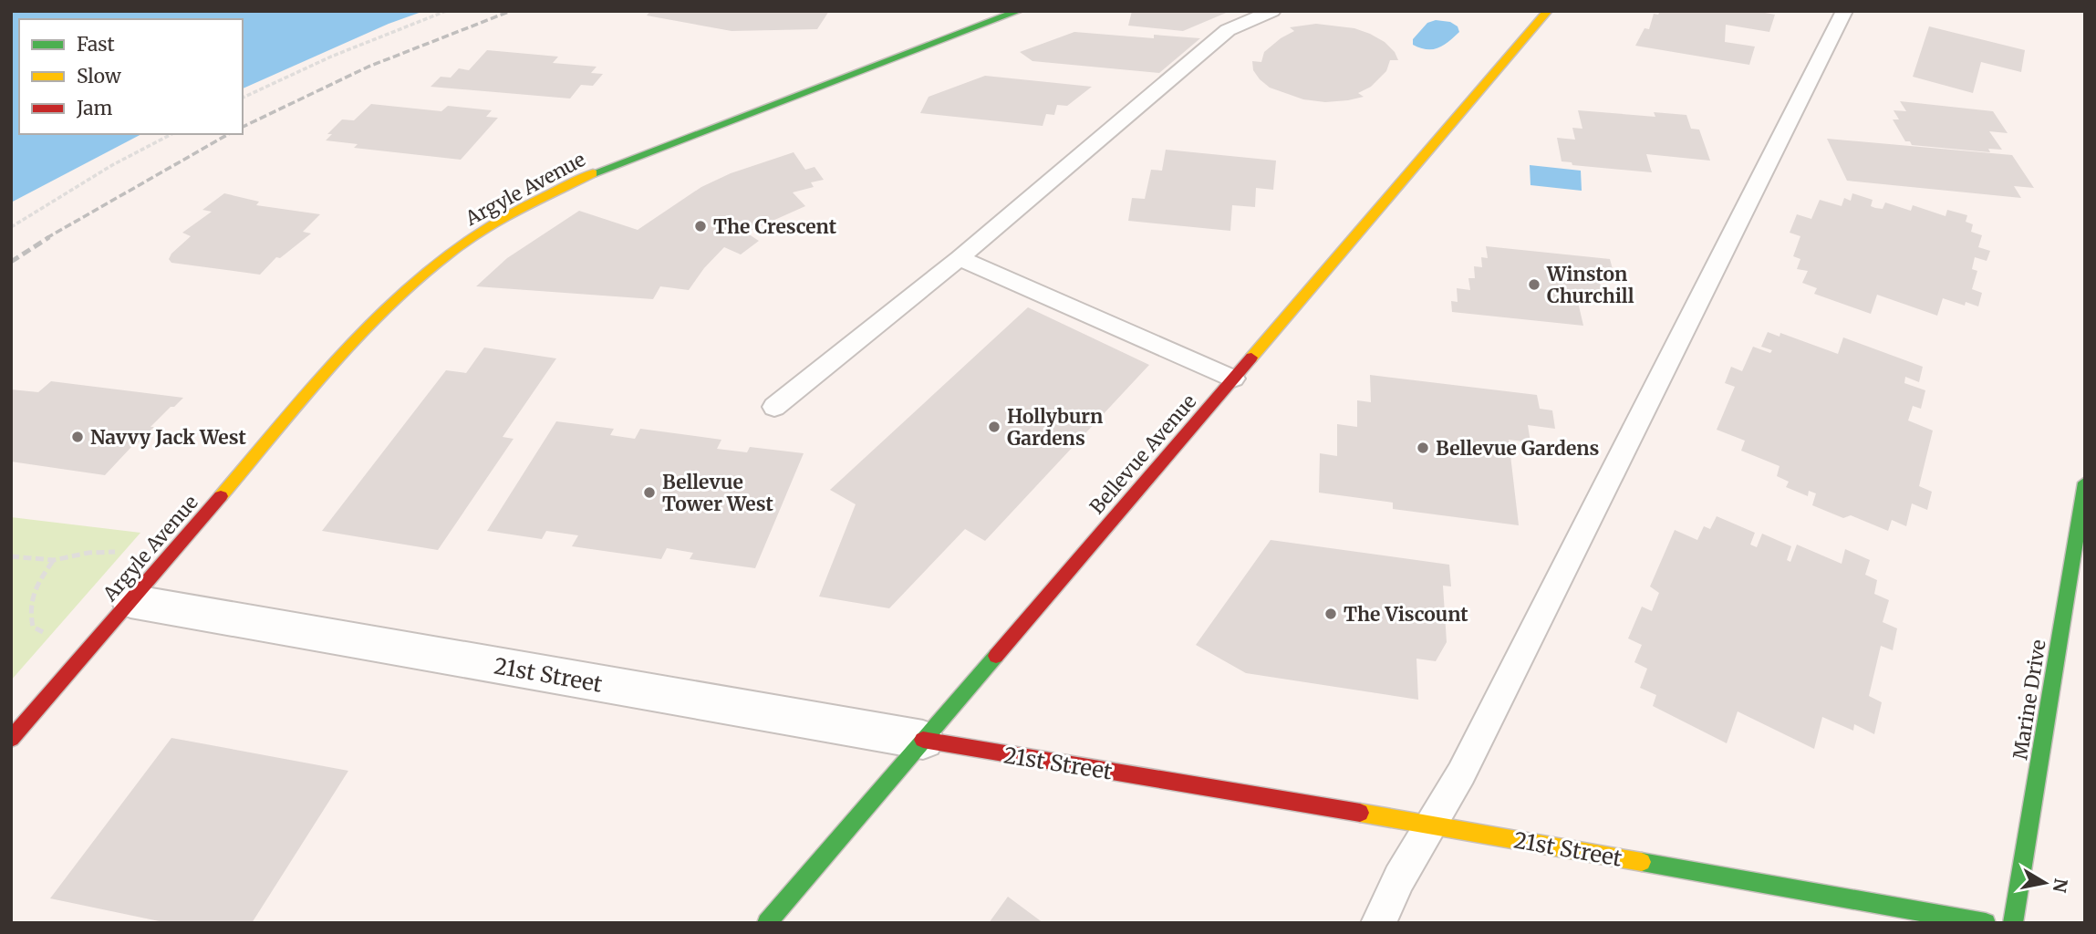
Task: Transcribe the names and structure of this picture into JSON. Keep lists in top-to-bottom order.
{
  "streets": {
    "street": [
      "Argyle Avenue",
      "Bellevue Avenue",
      "21st Street",
      "Marine Drive"
    ]
  },
  "crossings": [
    ["Argyle Avenue", "21st Street"],
    ["Bellevue Avenue", "21st Street"]
  ],
  "places": [
    "The Crescent",
    "Winston Churchill",
    "Hollyburn Gardens",
    "Navvy Jack West",
    "Bellevue Gardens",
    "Bellevue Tower West",
    "The Viscount"
  ],
  "legend": ["Fast", "Slow", "Jam"],
  "north": "right"
}
